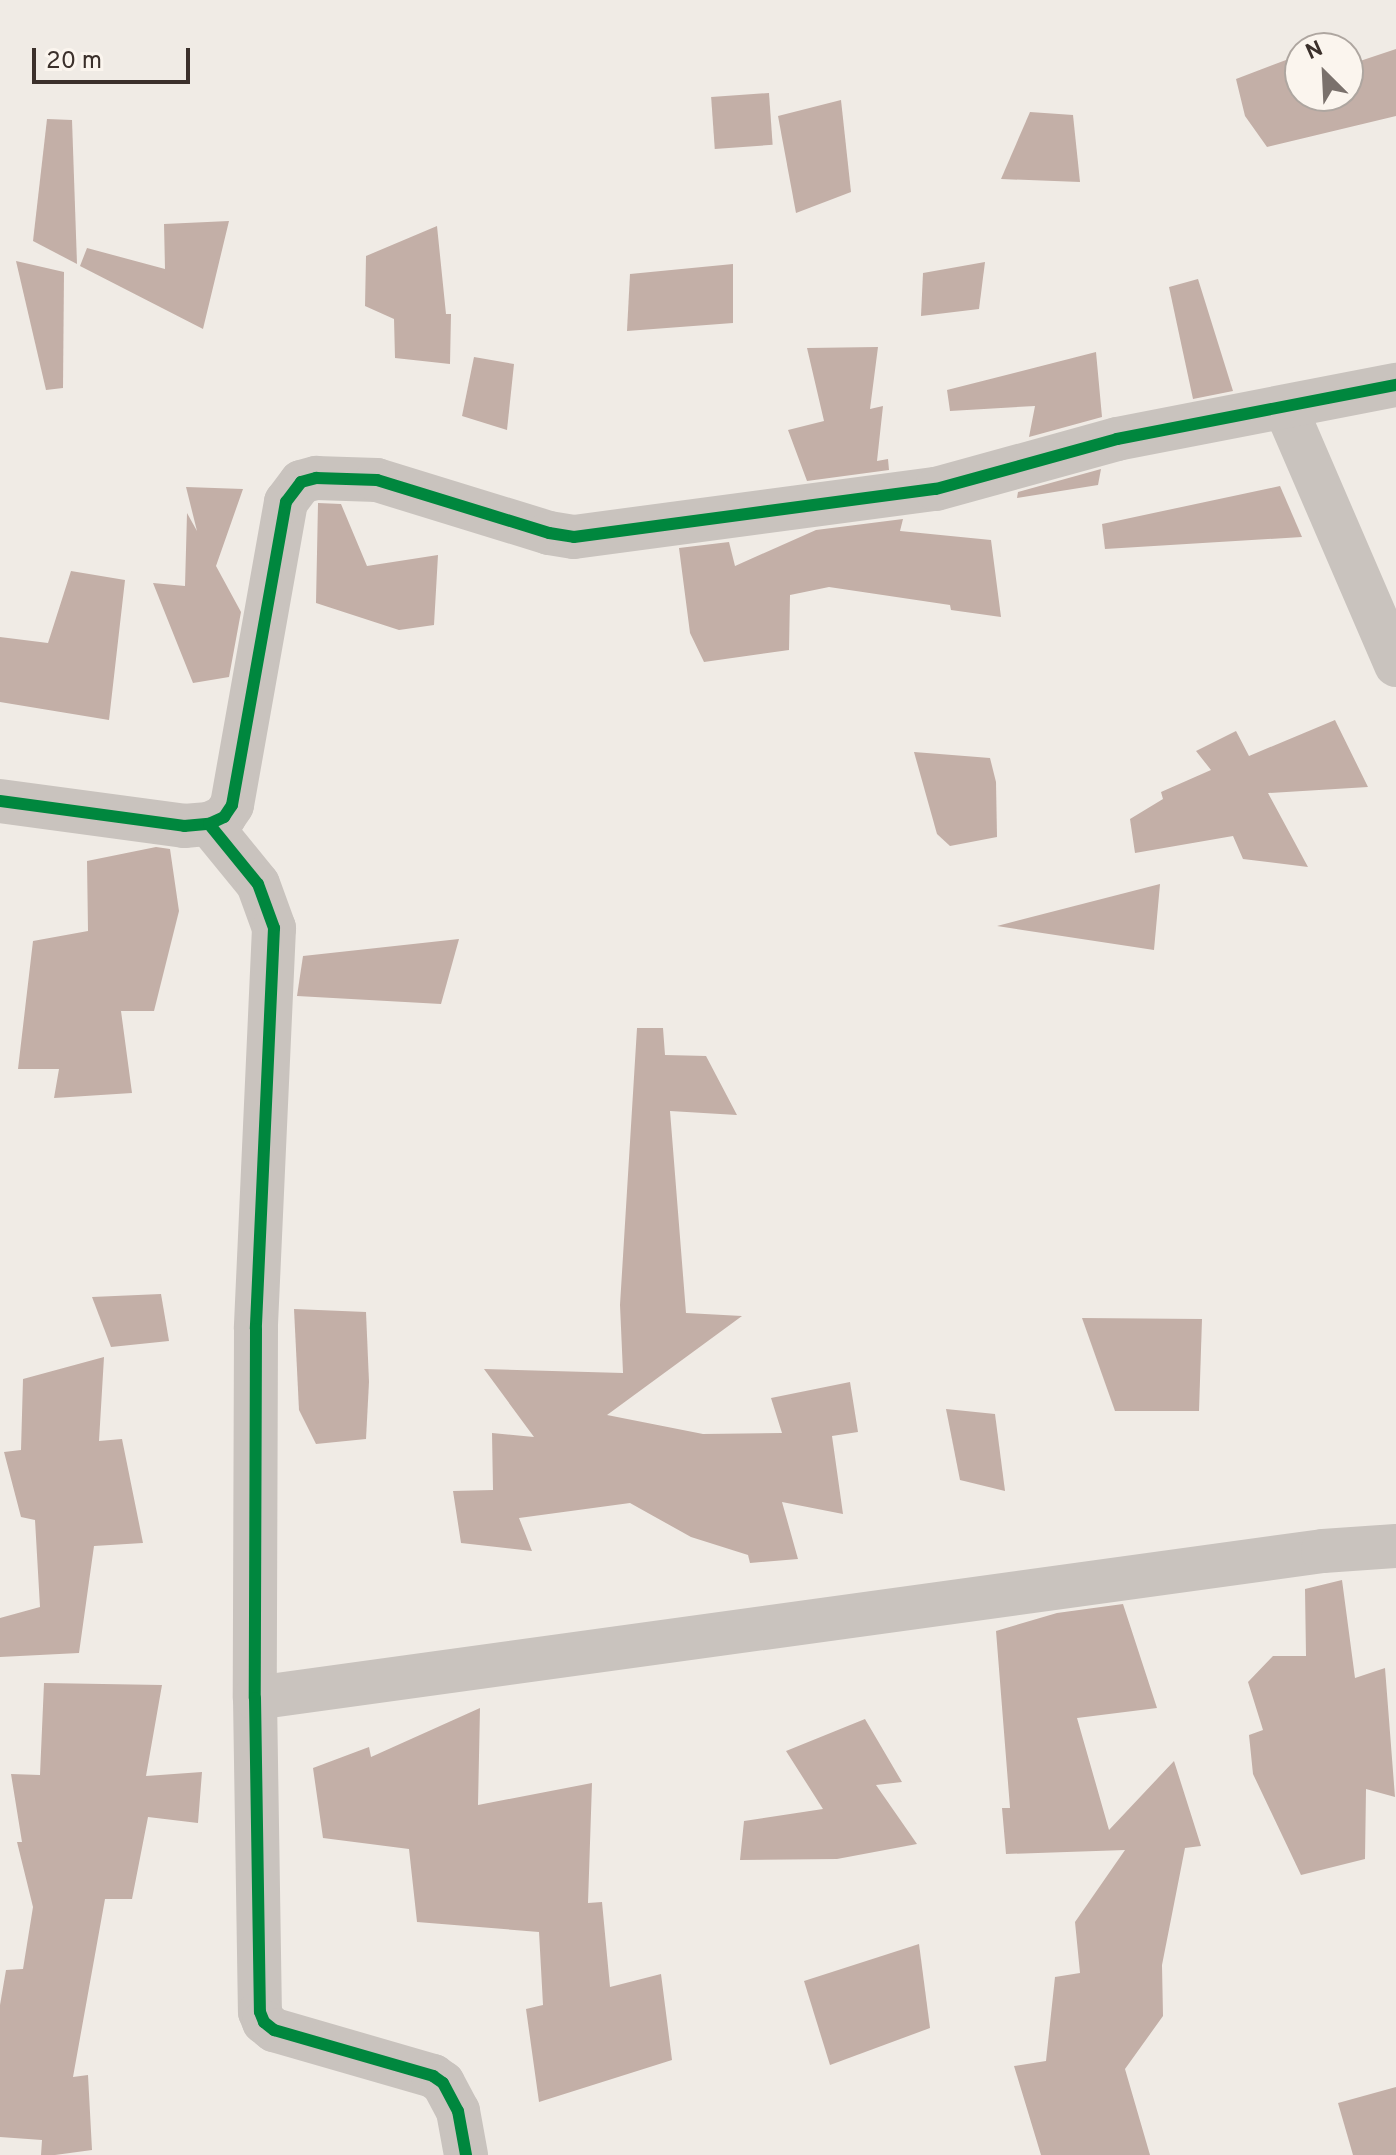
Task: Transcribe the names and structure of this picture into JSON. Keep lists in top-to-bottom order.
{
  "scale_bar": "20 m",
  "north": "top left"
}
